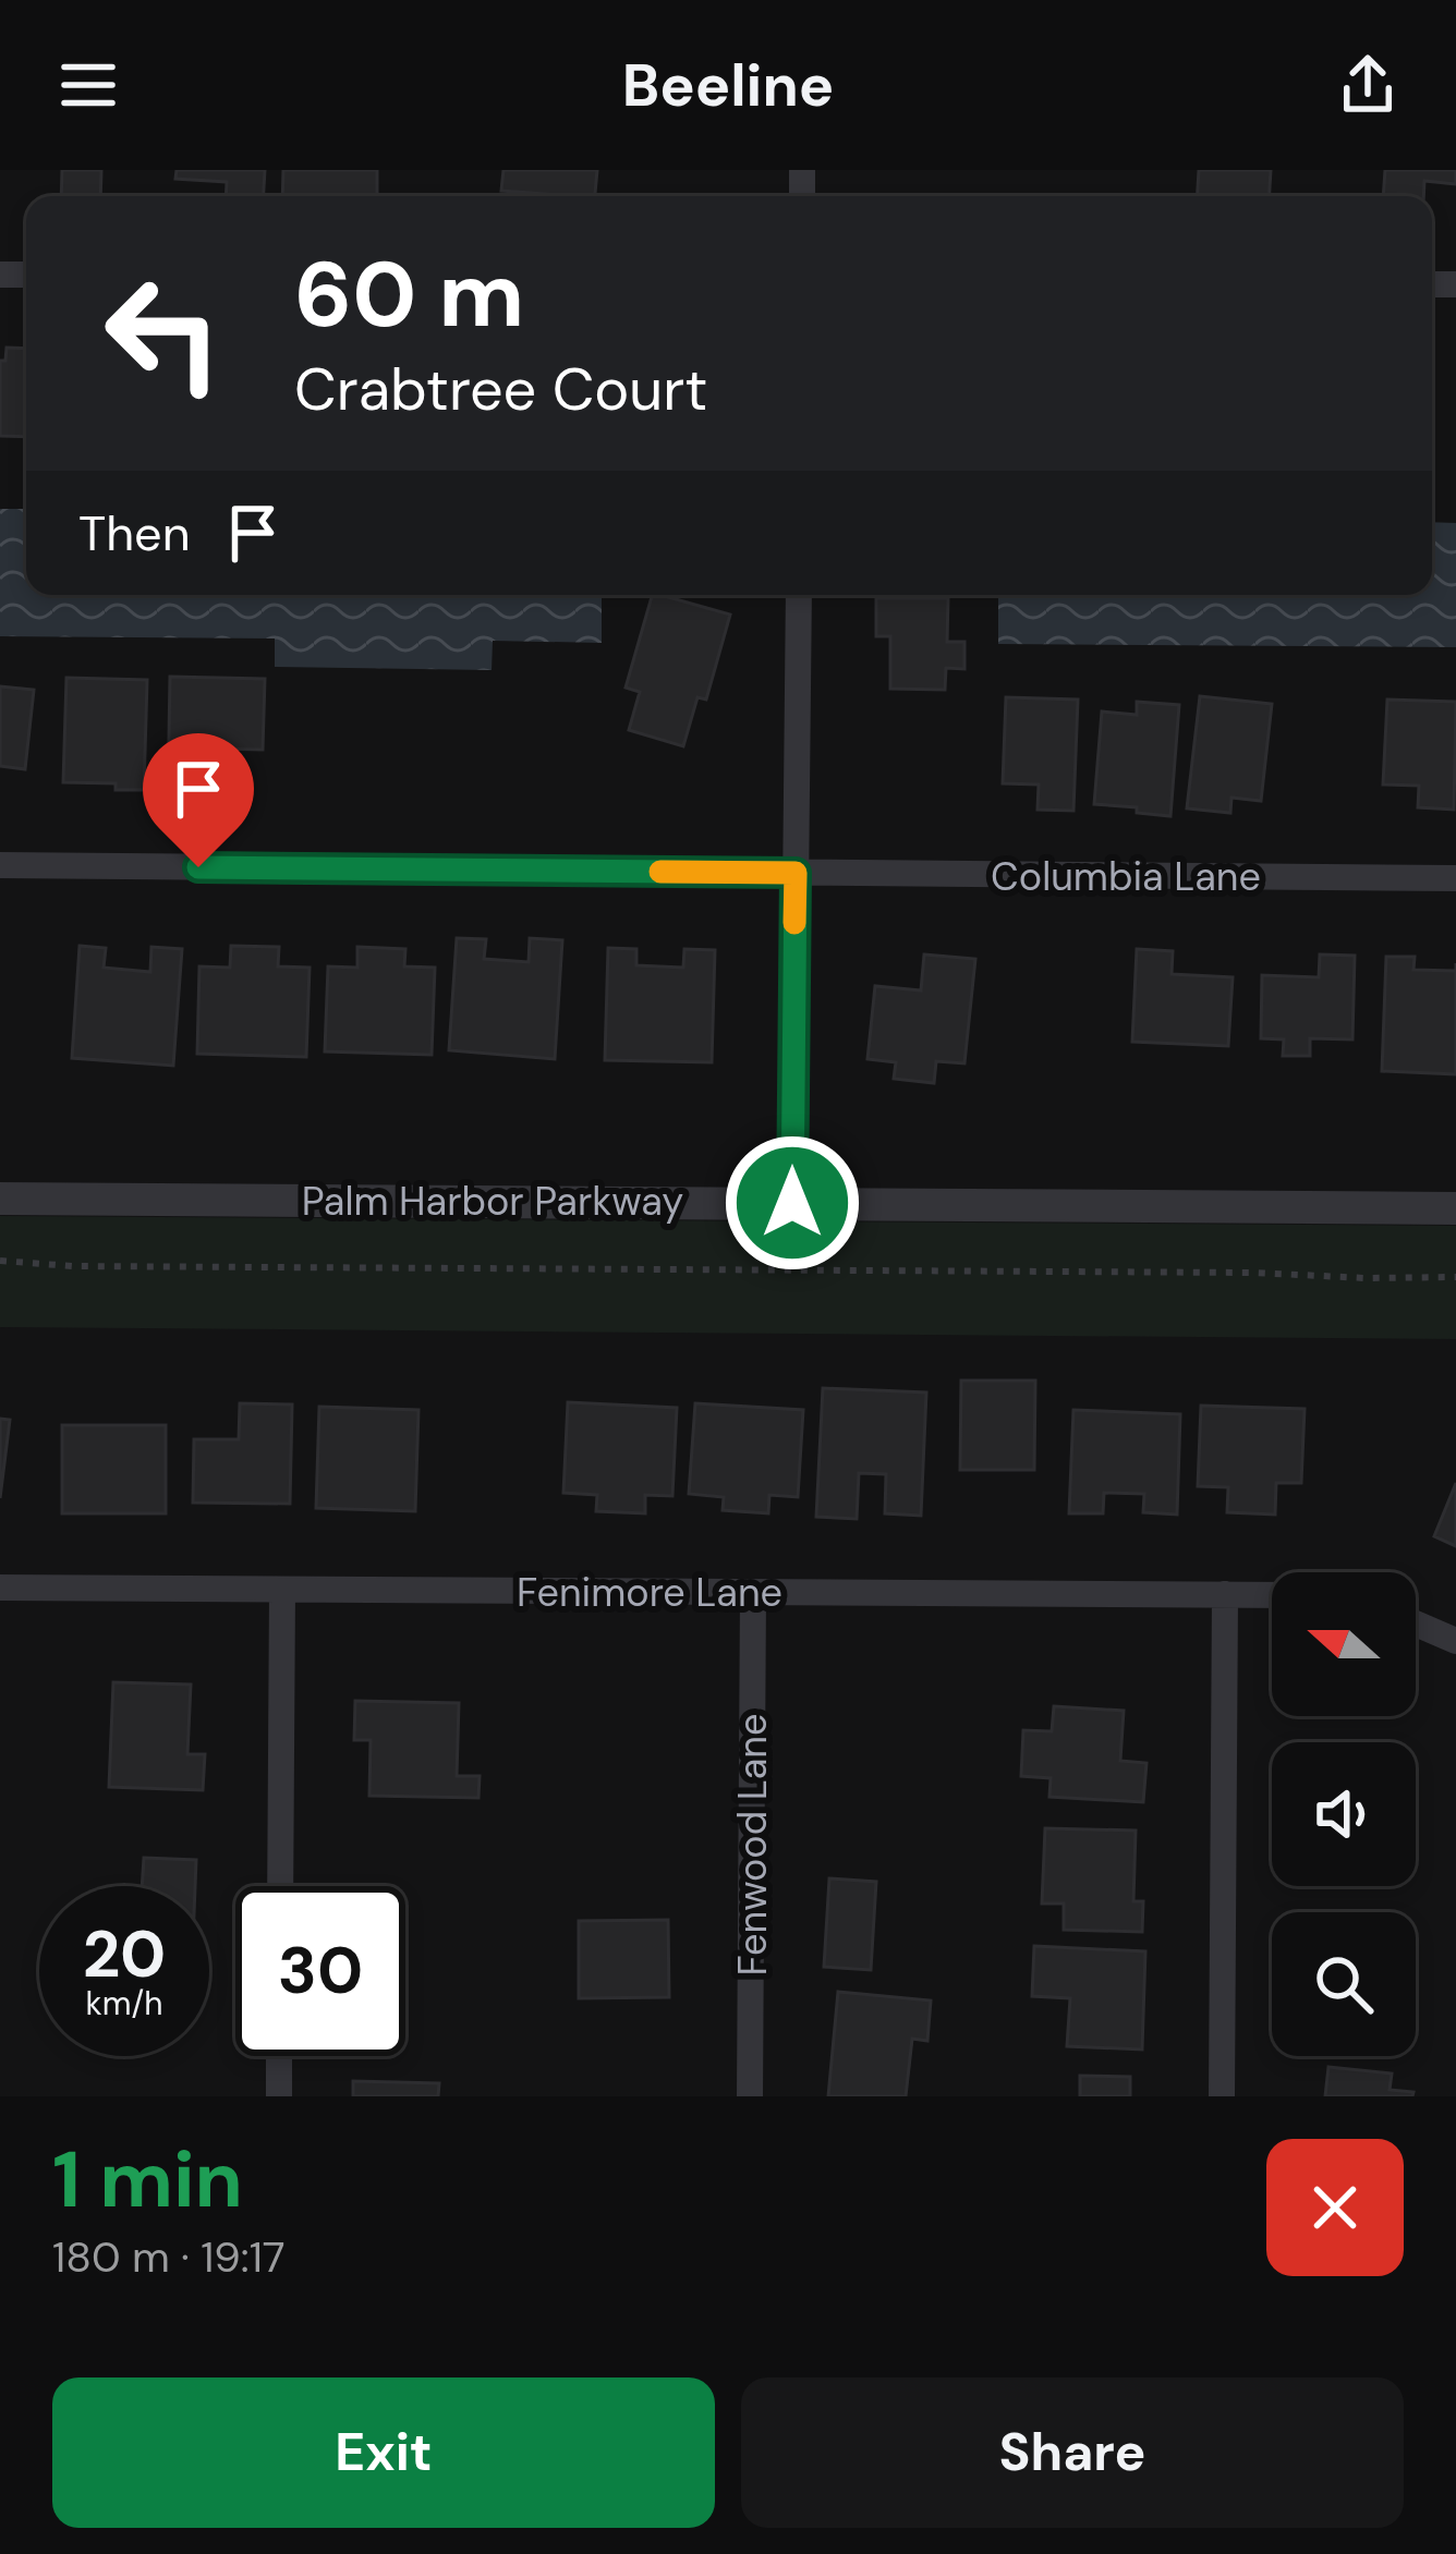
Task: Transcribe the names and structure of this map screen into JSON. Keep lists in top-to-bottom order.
{
  "streets": {
    "street": [
      "Columbia Lane",
      "Palm Harbor Parkway",
      "Fenimore Lane",
      "Fenwood Lane"
    ]
  },
  "crossings": [
    ["Fenimore Lane", "Fenwood Lane"]
  ],
  "north": "left",
  "page": {
    "header": "Beeline",
    "turn": ["60 m", "Crabtree Court"],
    "then": "Then",
    "speed": "20 km/h",
    "limit": "30",
    "heading": ["1 min", "180 m · 19:17"],
    "buttons": ["Exit", "Share"]
  }
}
